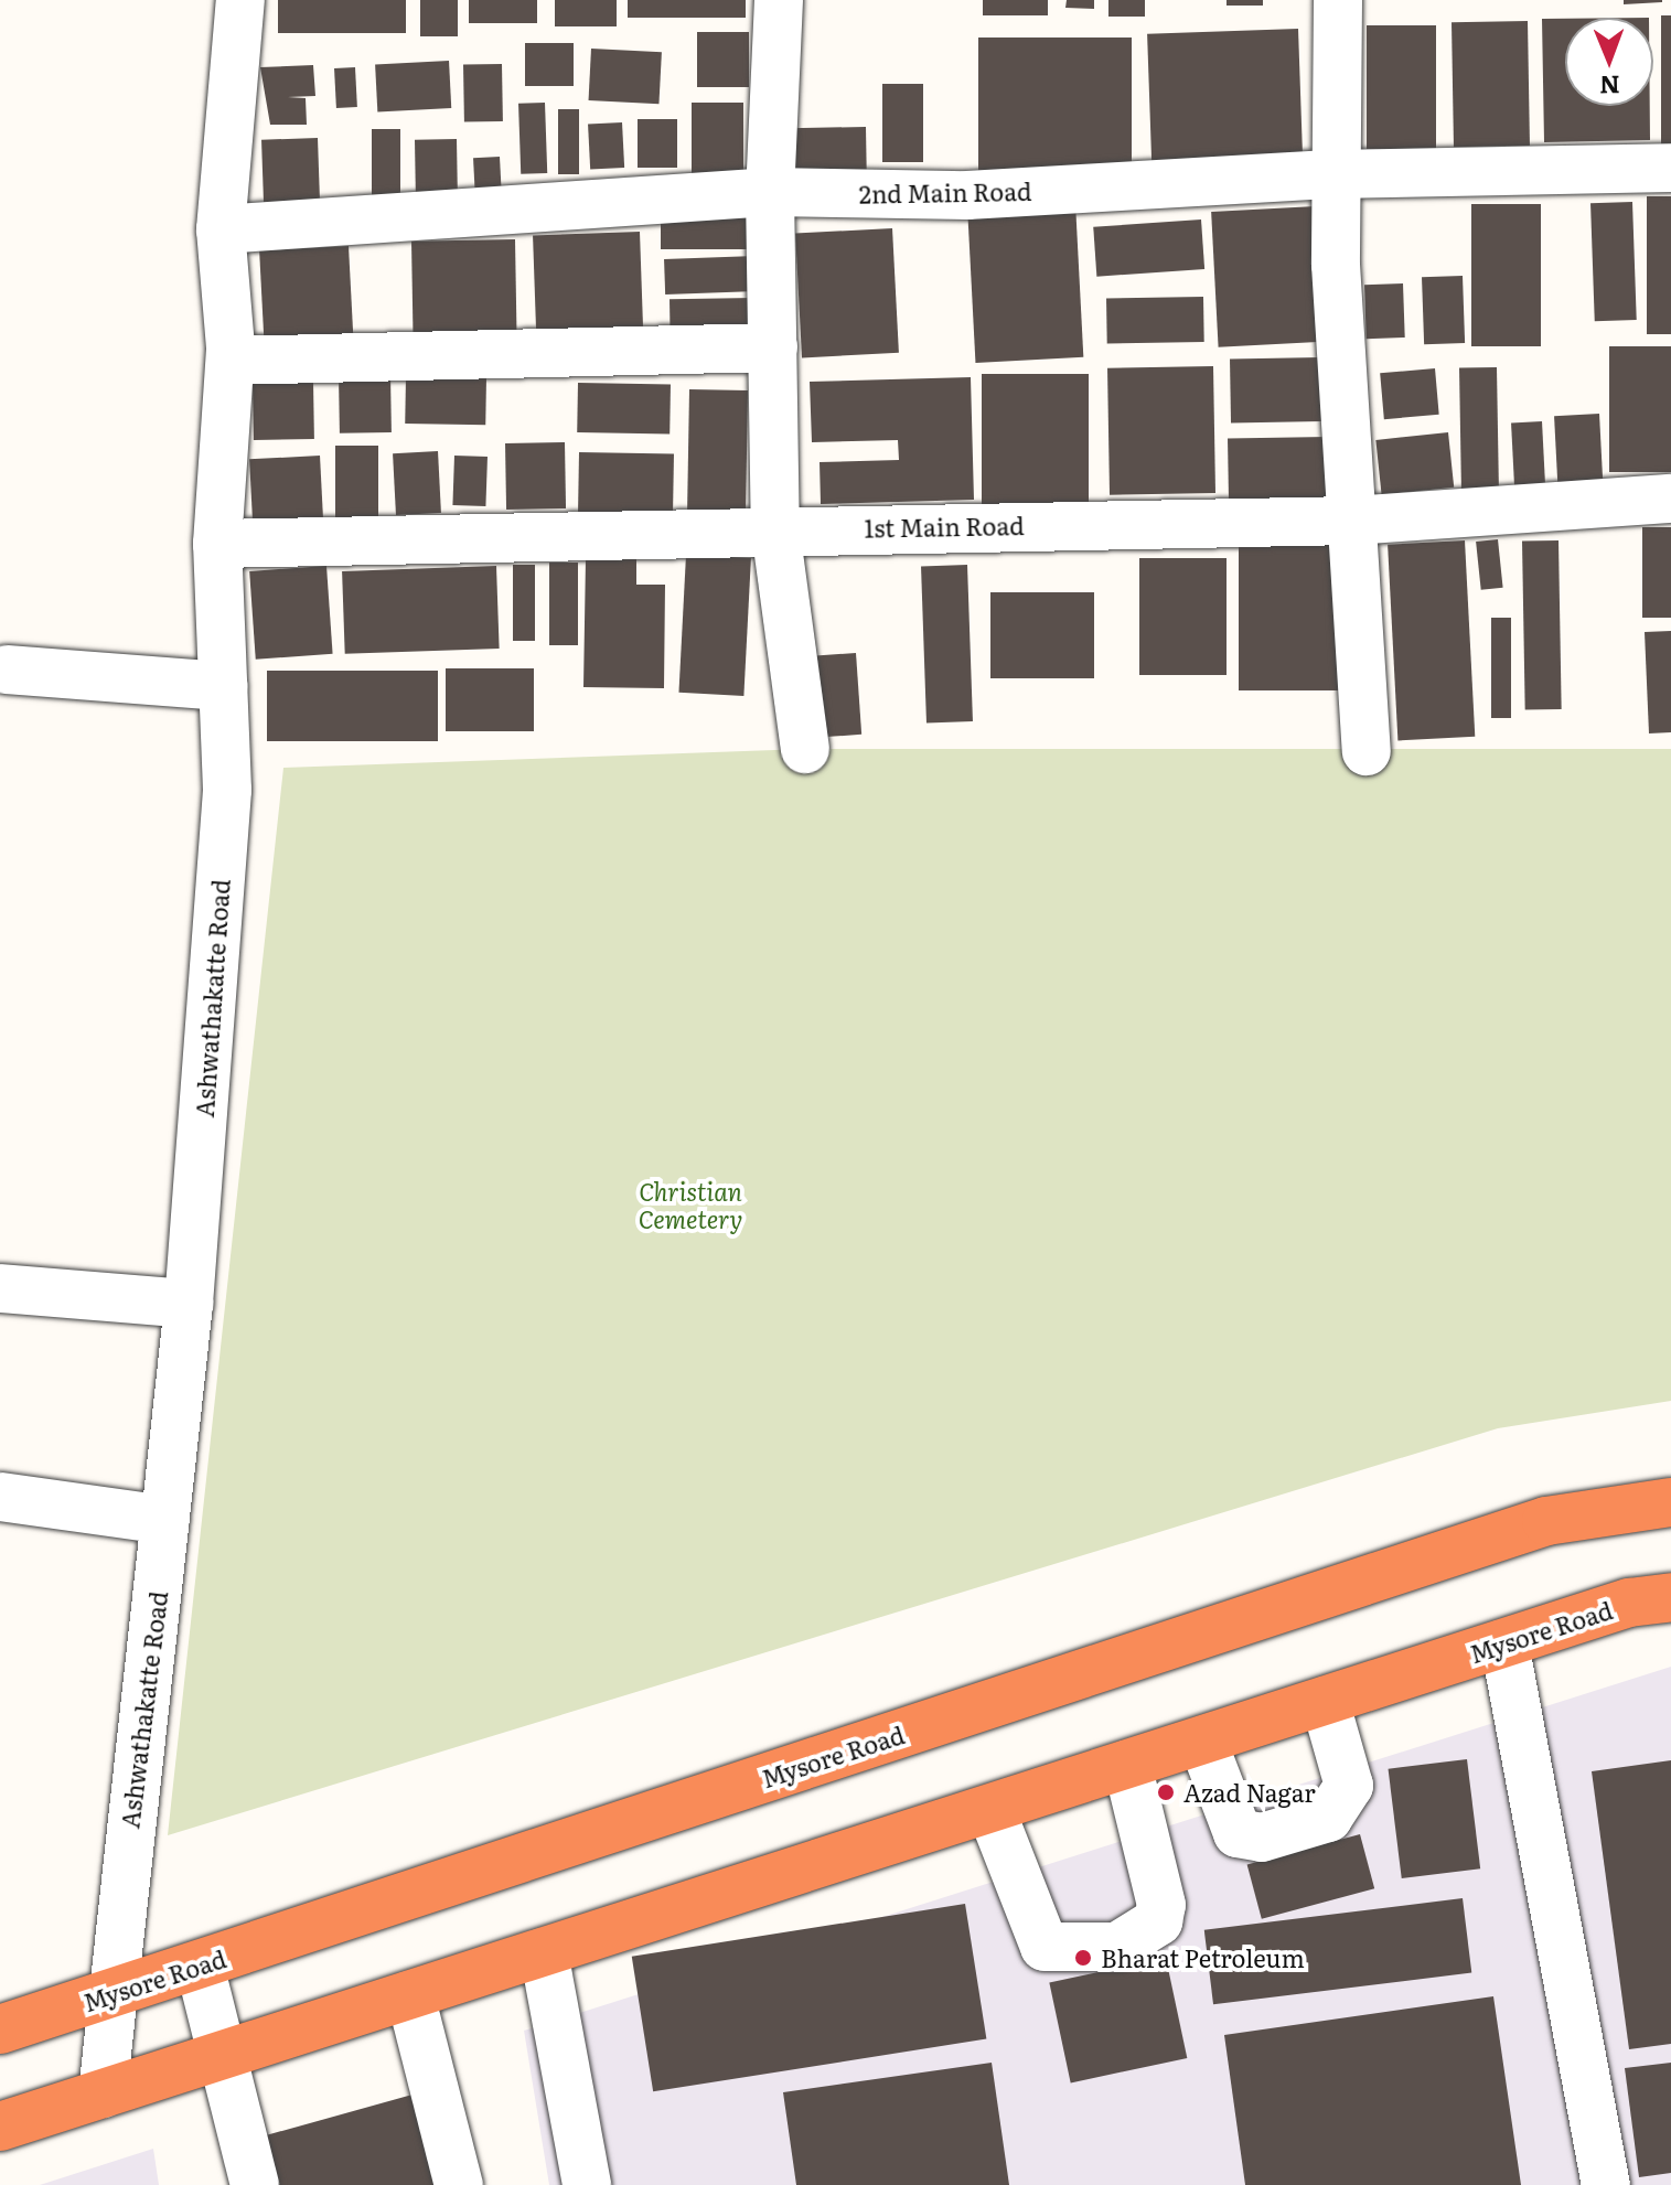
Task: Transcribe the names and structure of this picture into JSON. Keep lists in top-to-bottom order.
{
  "streets": {
    "highway": ["Mysore Road"],
    "street": ["2nd Main Road", "1st Main Road", "Ashwathakatte Road"]
  },
  "crossings": [
    ["2nd Main Road", "Ashwathakatte Road"],
    ["1st Main Road", "Ashwathakatte Road"],
    ["Ashwathakatte Road", "Mysore Road"]
  ],
  "parks": ["Christian Cemetery"],
  "places": ["Azad Nagar", "Bharat Petroleum"],
  "north": "bottom"
}
